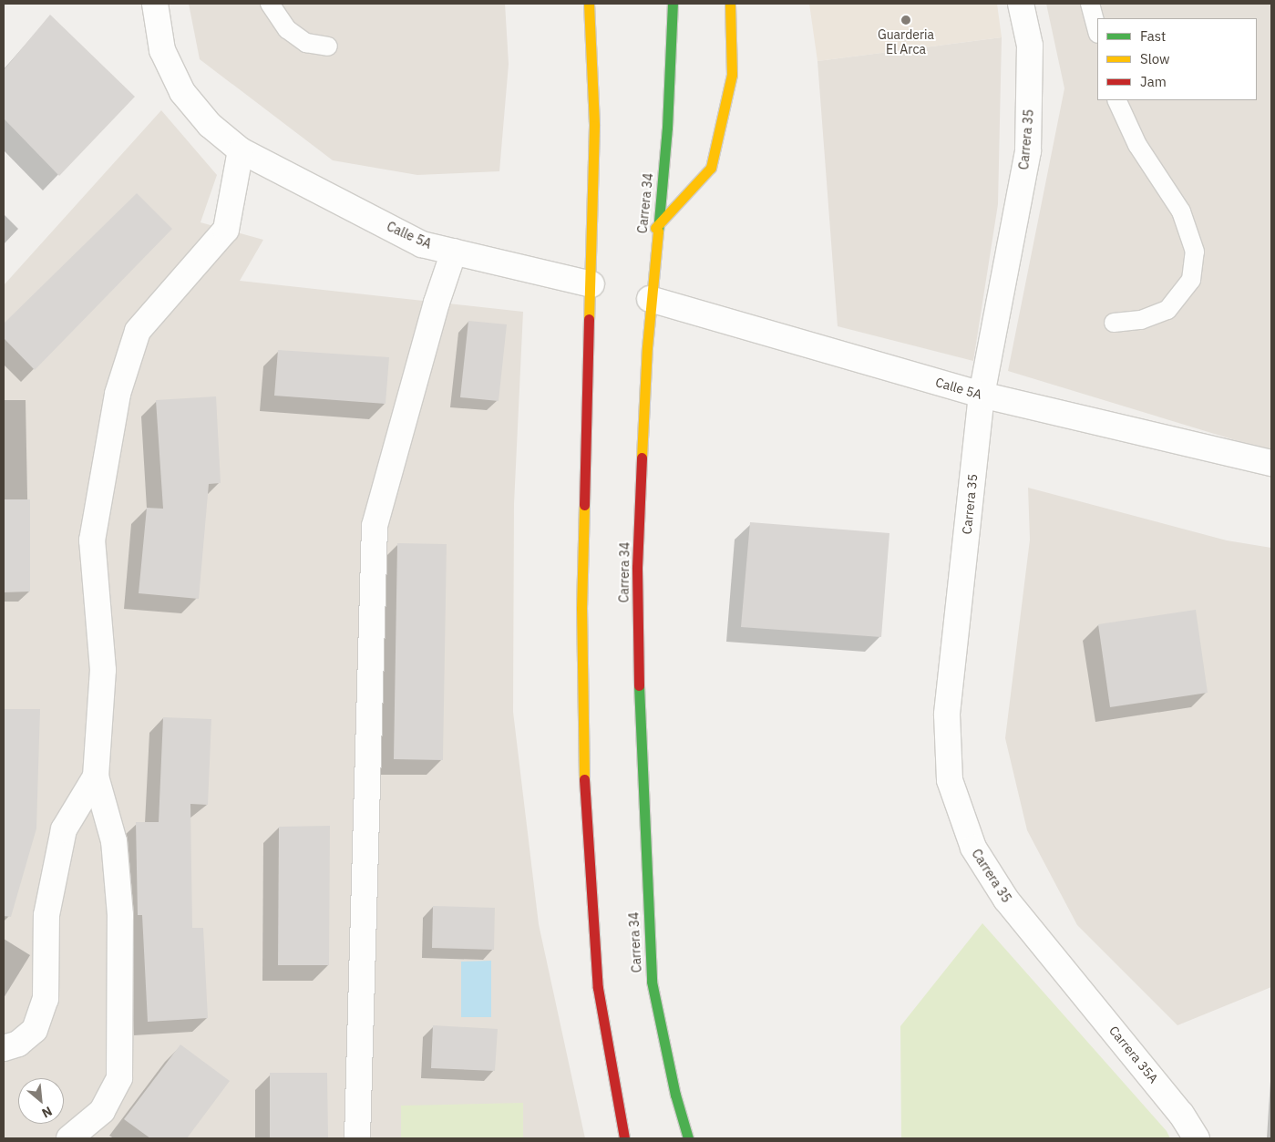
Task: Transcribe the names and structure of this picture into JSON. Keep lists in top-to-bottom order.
{
  "streets": {
    "street": [
      "Carrera 35",
      "Carrera 34",
      "Calle 5A",
      "Carrera 35A"
    ]
  },
  "crossings": [
    ["Carrera 35", "Calle 5A"],
    ["Carrera 35", "Carrera 35A"],
    ["Carrera 34", "Calle 5A"]
  ],
  "places": ["Guarderia El Arca"],
  "legend": ["Fast", "Slow", "Jam"],
  "north": "bottom right"
}
